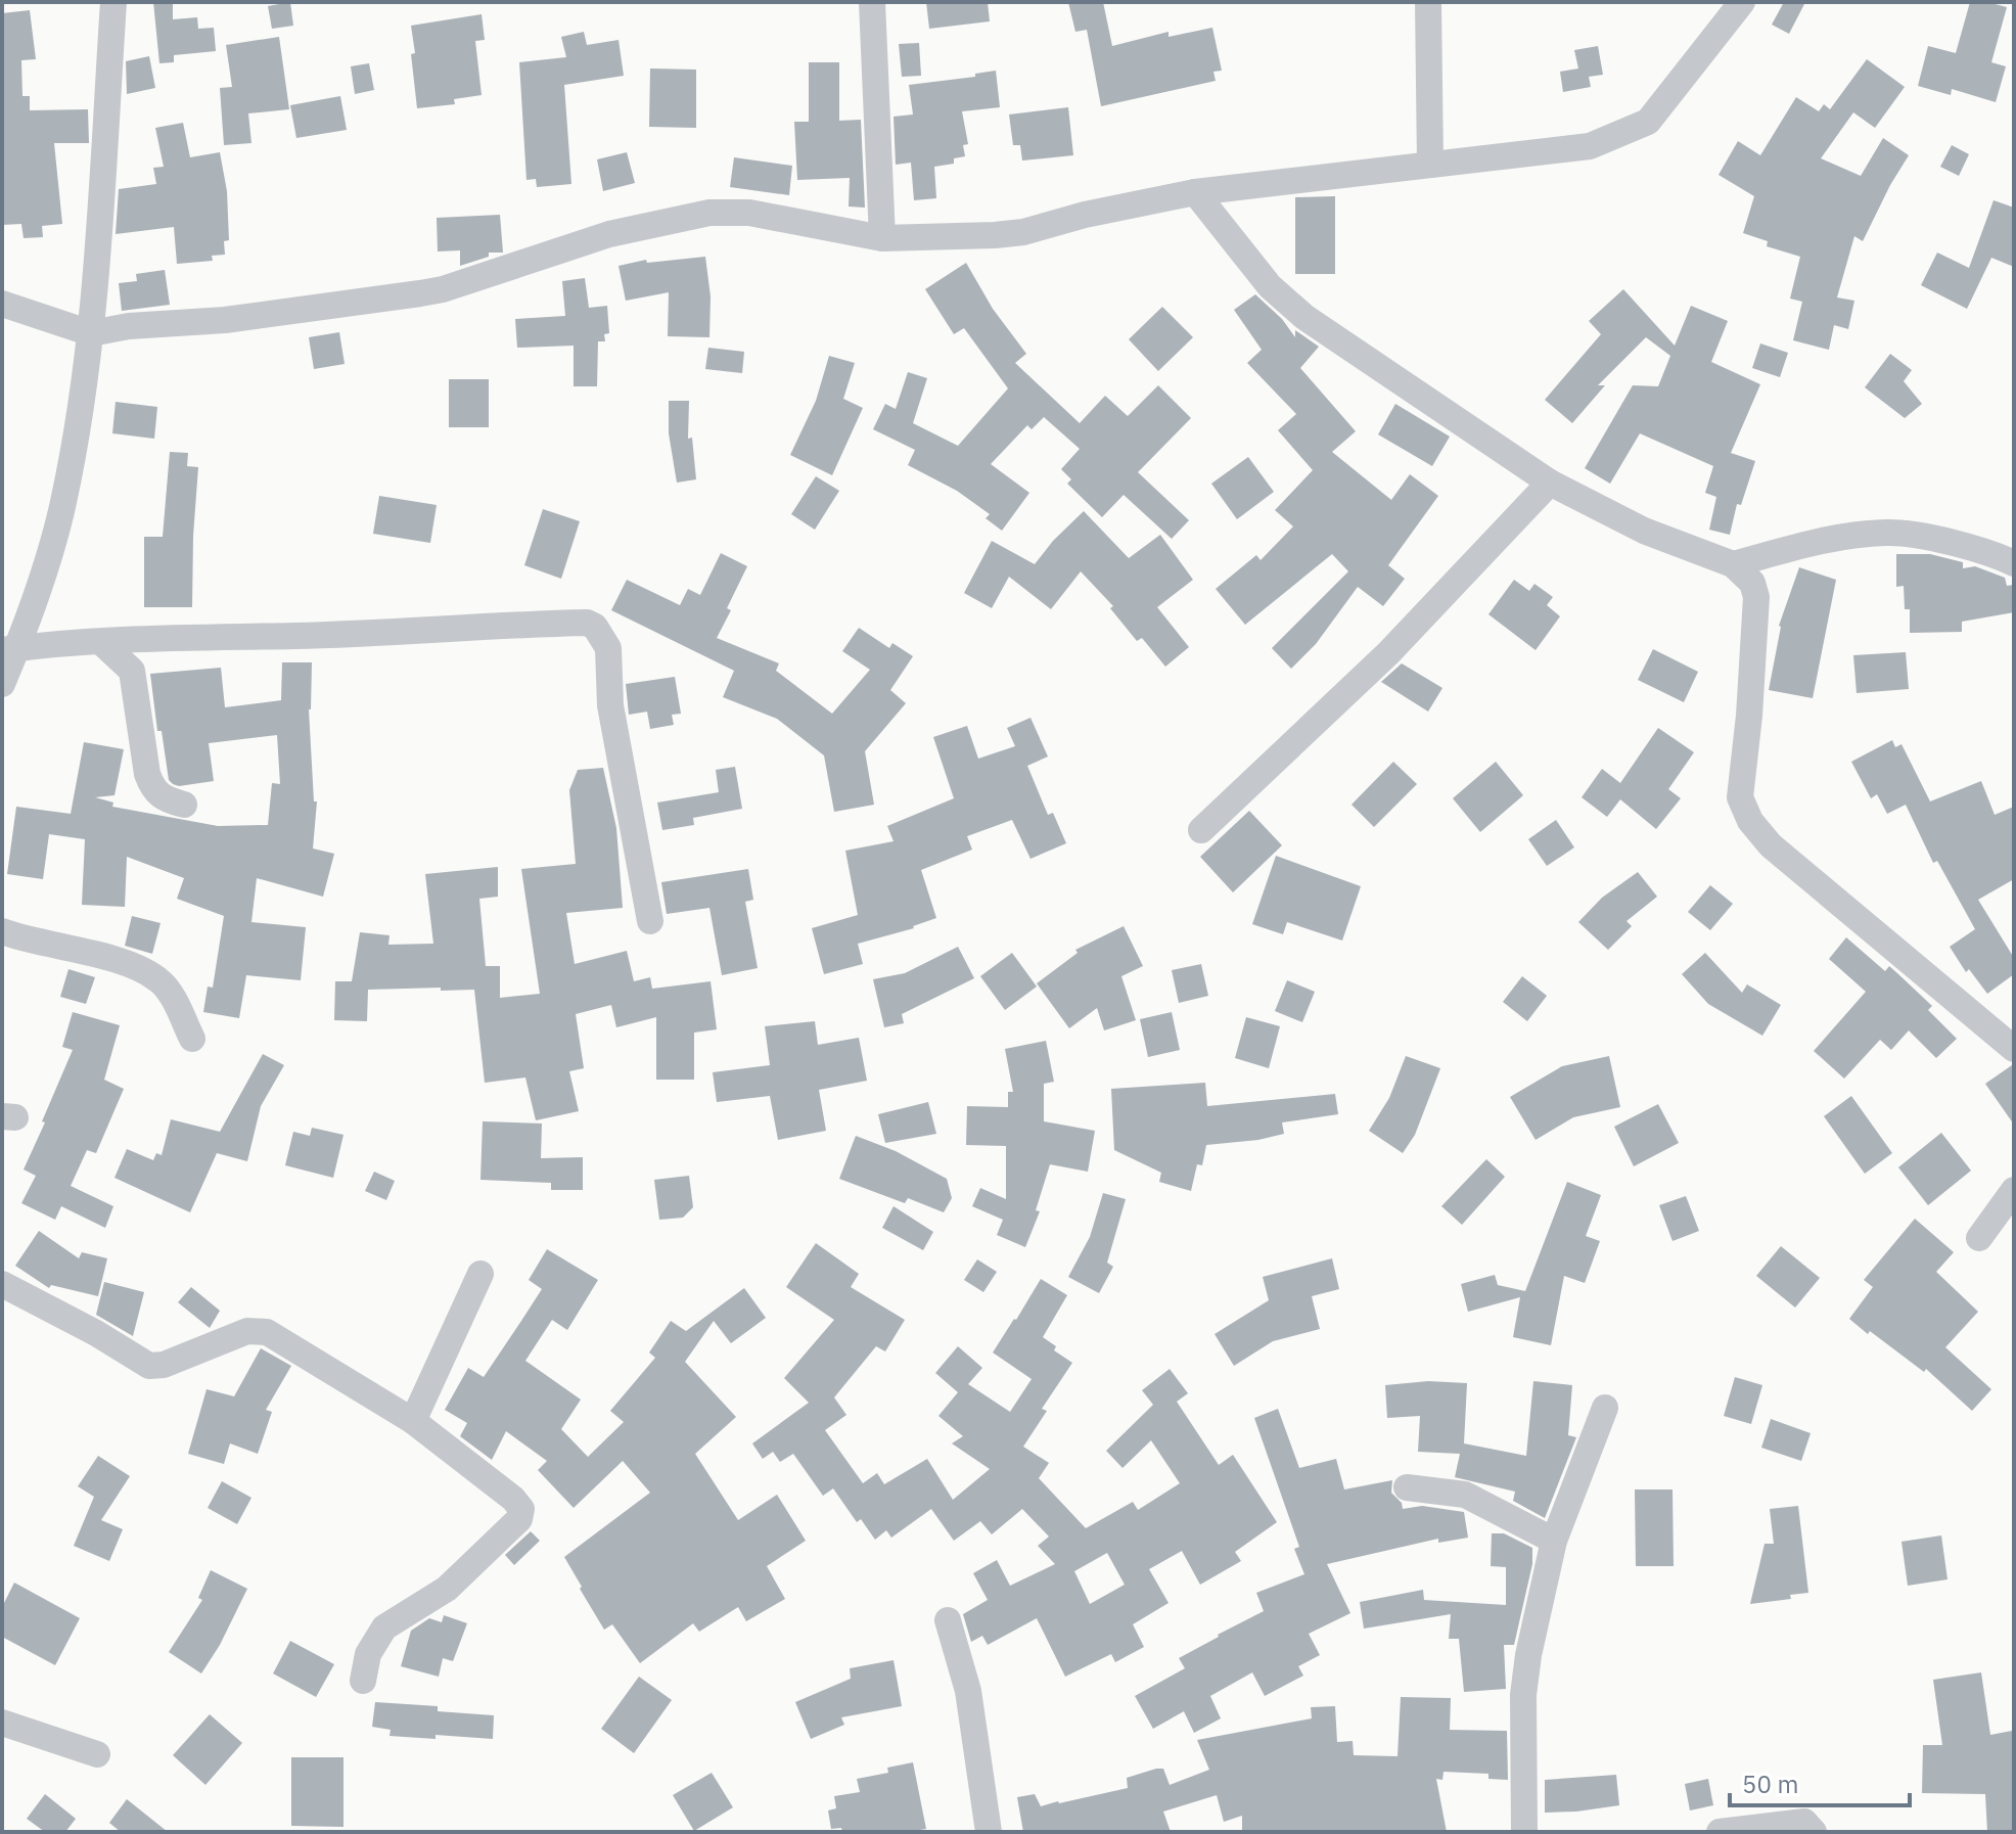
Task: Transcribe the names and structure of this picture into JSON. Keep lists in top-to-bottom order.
{
  "scale_bar": "50 m"
}
